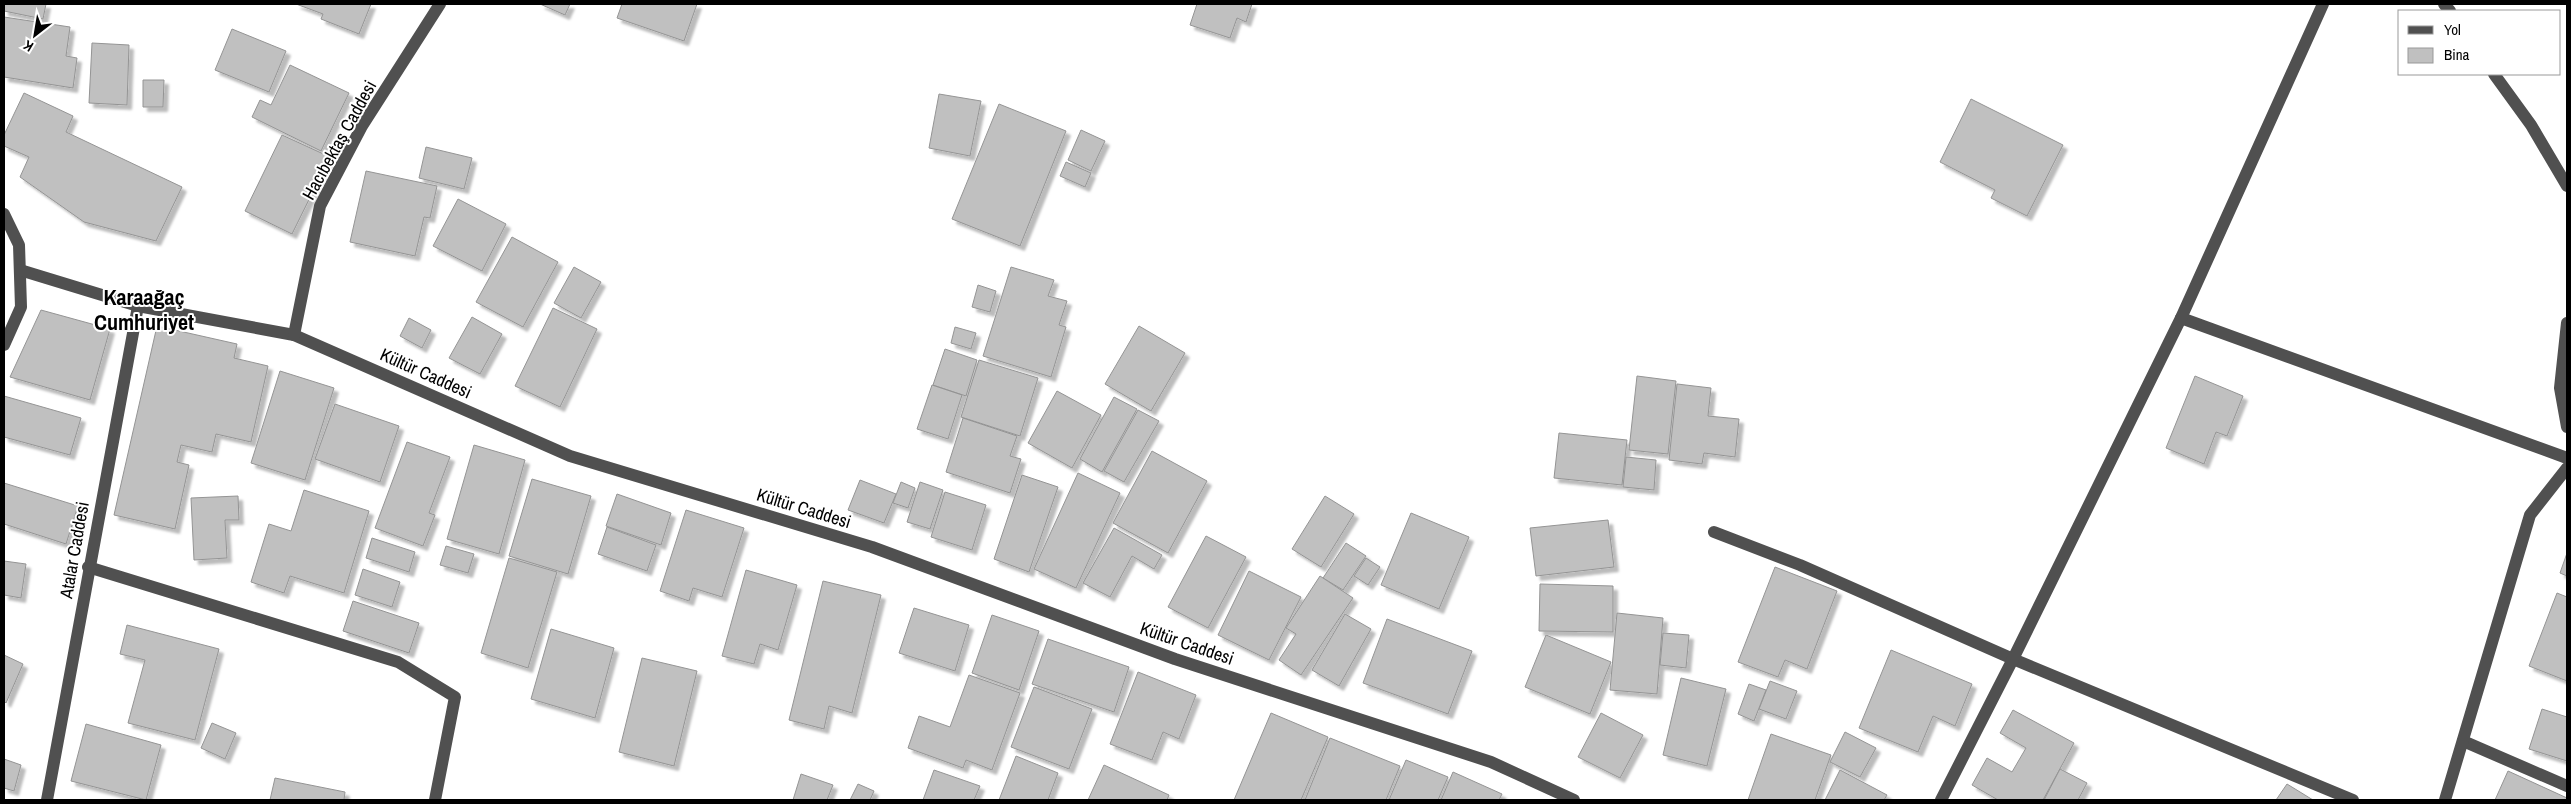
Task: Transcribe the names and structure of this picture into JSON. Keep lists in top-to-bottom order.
{
  "streets": {
    "street": ["Hacıbektaş Caddesi", "Kültür Caddesi", "Atalar Caddesi"]
  },
  "crossings": [
    ["Hacıbektaş Caddesi", "Kültür Caddesi"],
    ["Kültür Caddesi", "Atalar Caddesi"]
  ],
  "districts": ["Karaağaç Cumhuriyet"],
  "legend": ["Yol", "Bina"],
  "north": "bottom left"
}
